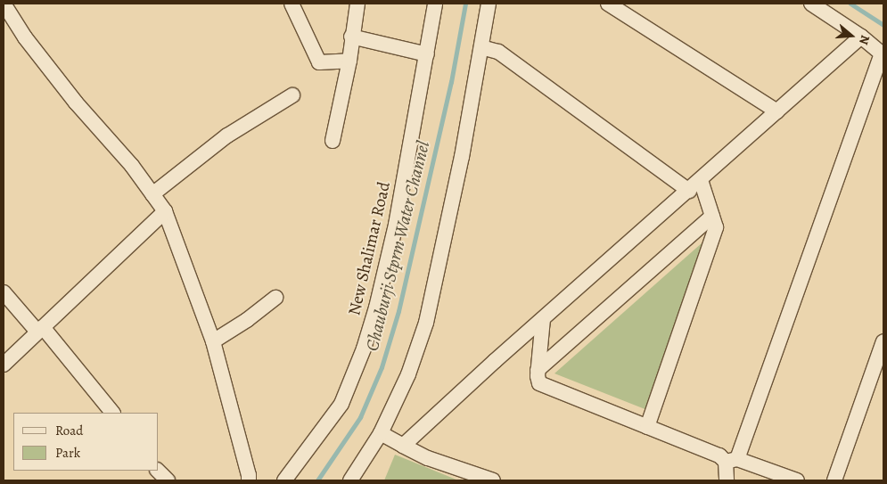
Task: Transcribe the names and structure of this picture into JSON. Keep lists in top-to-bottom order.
{
  "streets": {
    "street": ["New Shalimar Road"]
  },
  "water": ["Chauburji Stprm Water Channel"],
  "legend": ["Road", "Park"],
  "north": "right"
}
